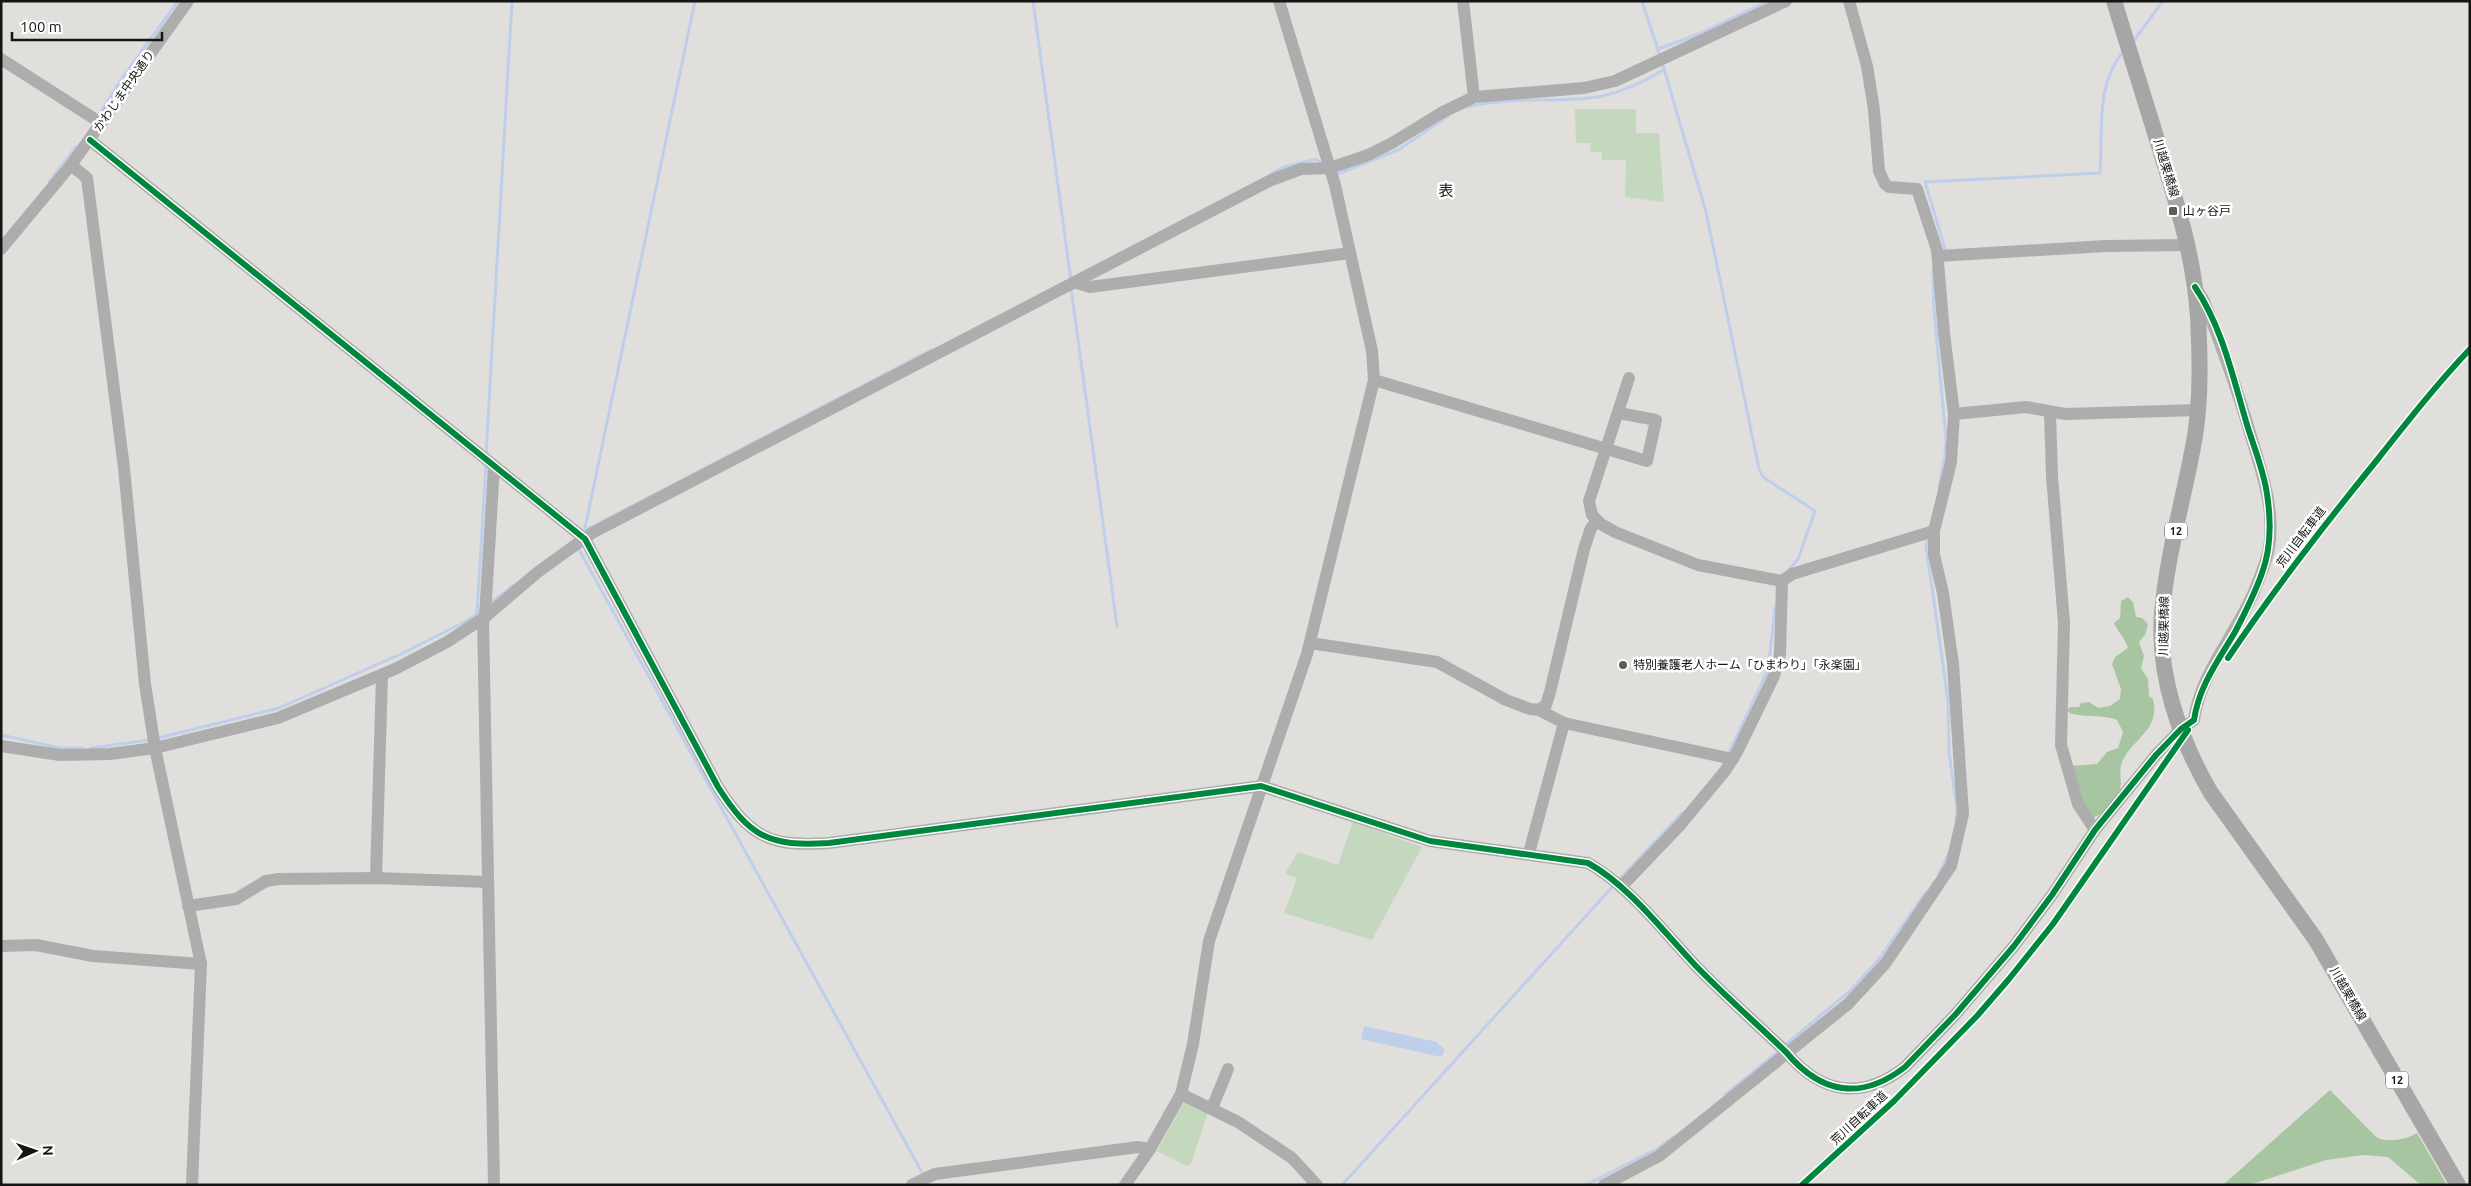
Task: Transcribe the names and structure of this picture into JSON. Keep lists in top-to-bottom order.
{
  "streets": {
    "main road": ["川越栗橋線", "12"],
    "street": ["かわじま中央通り"],
    "cycle path": ["荒川自転車道"]
  },
  "districts": ["表"],
  "places": {
    "transit": ["山ヶ谷戸"],
    "other": ["特別養護老人ホーム「ひまわり」「永楽園」"]
  },
  "scale_bar": "100 m",
  "north": "right"
}
